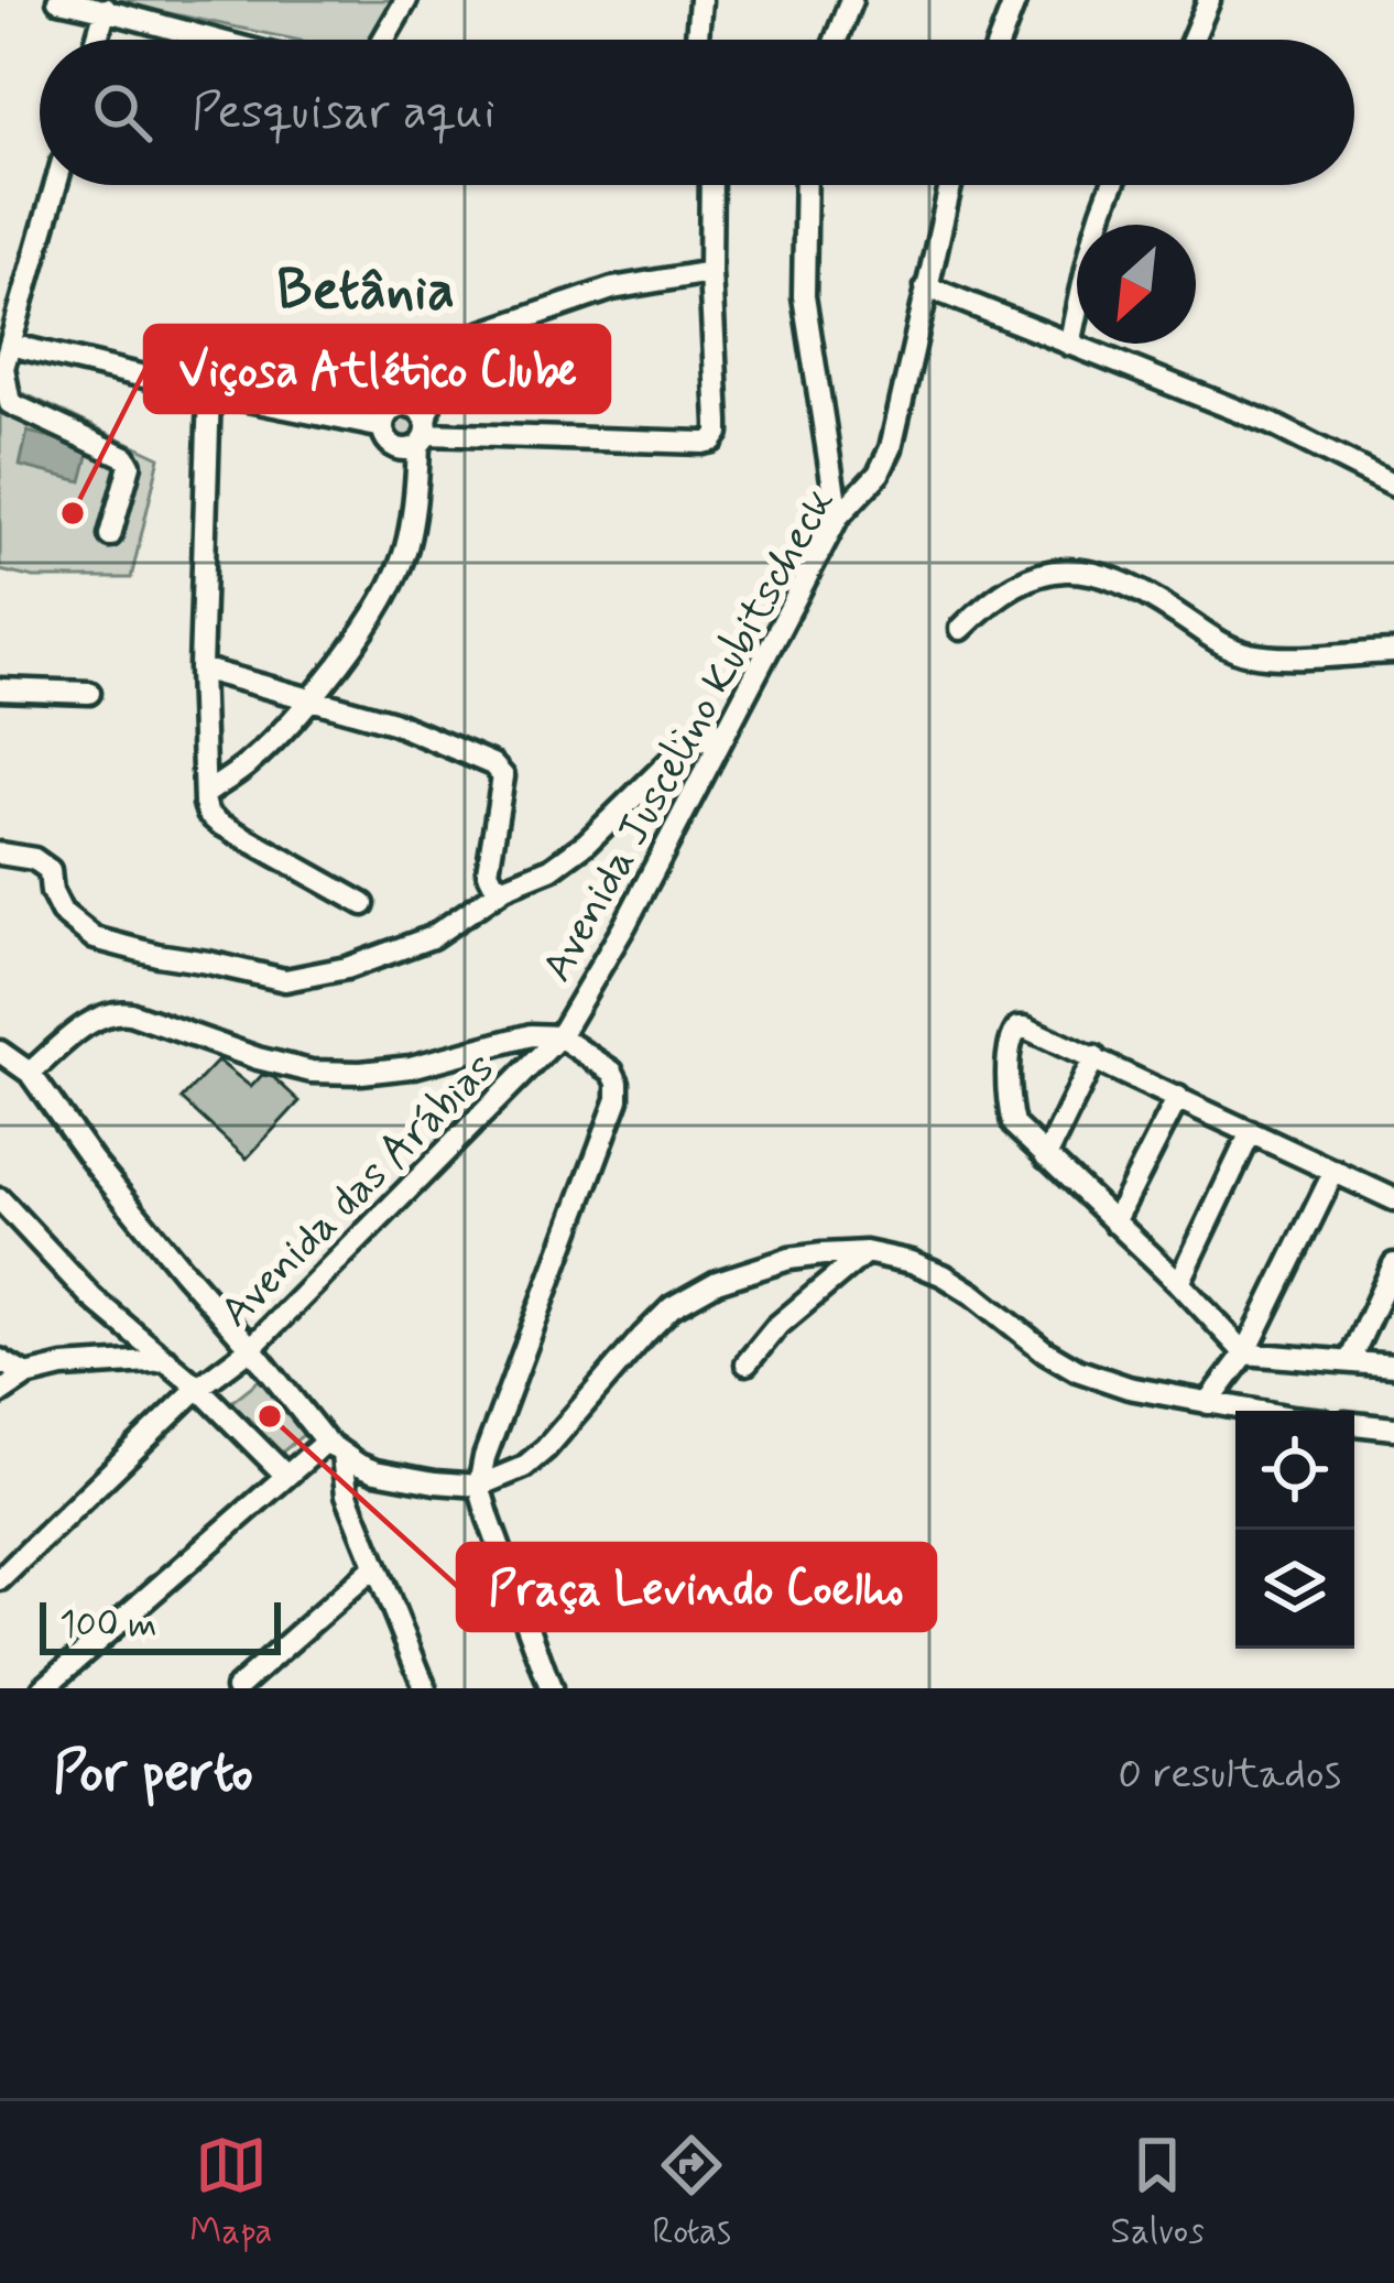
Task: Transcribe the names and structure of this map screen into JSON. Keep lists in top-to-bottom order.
{
  "streets": {
    "street": ["Avenida Juscelino Kubitscheck", "Avenida das Arábias"]
  },
  "crossings": [
    ["Avenida Juscelino Kubitscheck", "Avenida das Arábias"]
  ],
  "districts": ["Betânia"],
  "places": ["Viçosa Atlético Clube", "Praça Levindo Coelho"],
  "scale_bar": "100 m",
  "north": "bottom left",
  "page": {
    "search": "Pesquisar aqui",
    "scale": "100 m",
    "heading": ["Por perto", "0 resultados"],
    "nav": ["Mapa", "Rotas", "Salvos"]
  }
}
